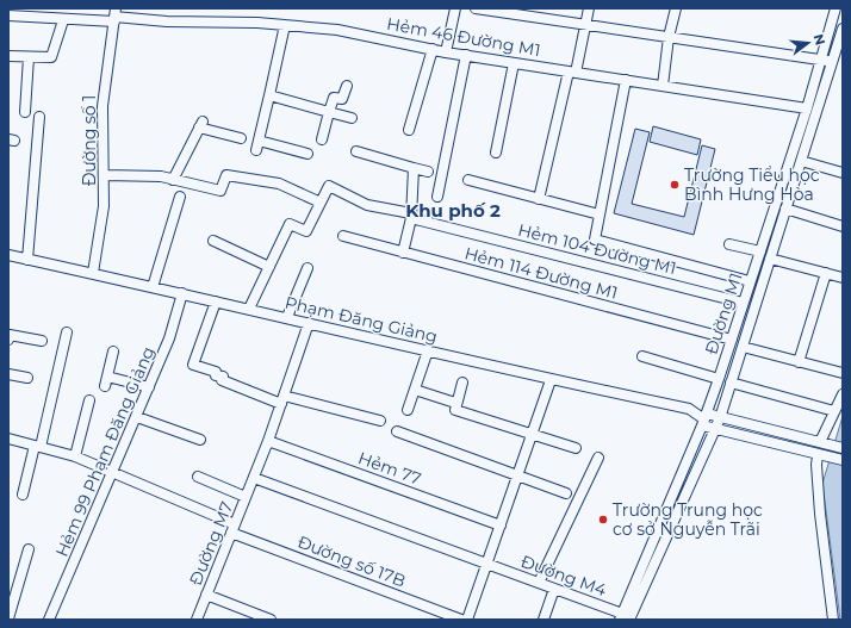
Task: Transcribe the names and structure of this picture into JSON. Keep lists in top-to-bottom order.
{
  "streets": {
    "street": [
      "Hẻm 46 Đường M1",
      "Đường số 1",
      "Hẻm 104 Đường M1",
      "Hẻm 114 Đường M1",
      "Đường M1",
      "Phạm Đăng Giảng",
      "Hẻm 99 Phạm Đăng Giảng",
      "Hẻm 77",
      "Đường M7",
      "Đường số 17B",
      "Đường M4"
    ]
  },
  "crossings": [
    ["Hẻm 46 Đường M1", "Đường số 1"],
    ["Hẻm 46 Đường M1", "Đường M1"],
    ["Đường số 1", "Phạm Đăng Giảng"],
    ["Hẻm 104 Đường M1", "Đường M1"],
    ["Hẻm 114 Đường M1", "Đường M1"],
    ["Đường M1", "Phạm Đăng Giảng"],
    ["Đường M1", "Đường M4"],
    ["Phạm Đăng Giảng", "Hẻm 99 Phạm Đăng Giảng"],
    ["Phạm Đăng Giảng", "Đường M7"],
    ["Hẻm 99 Phạm Đăng Giảng", "Đường số 17B"],
    ["Hẻm 77", "Đường M7"],
    ["Đường M7", "Đường số 17B"],
    ["Đường M7", "Đường M4"]
  ],
  "districts": ["Khu phố 2"],
  "places": ["Trường Tiểu học Bình Hưng Hòa", "Trường Trung học cơ sở Nguyễn Trãi"],
  "north": "right"
}
